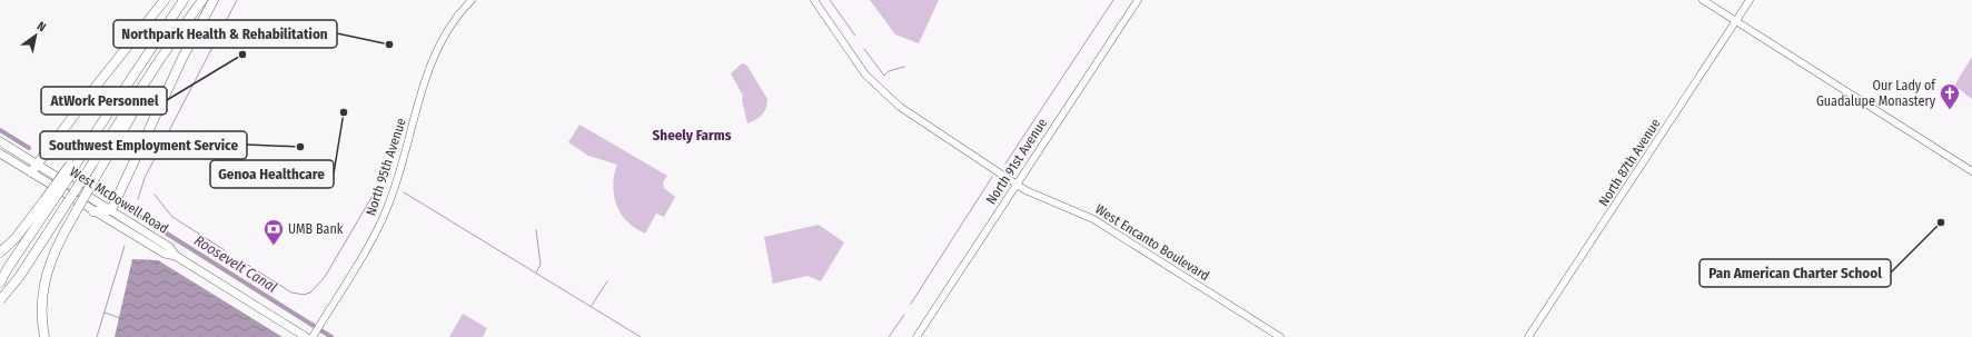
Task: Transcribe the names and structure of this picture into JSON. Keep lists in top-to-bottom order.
{
  "streets": {
    "main road": ["West McDowell Road"],
    "street": [
      "North 91st Avenue",
      "North 87th Avenue",
      "North 95th Avenue",
      "West Encanto Boulevard"
    ]
  },
  "crossings": [
    ["North 91st Avenue", "West Encanto Boulevard"]
  ],
  "districts": ["Sheely Farms"],
  "water": ["Roosevelt Canal"],
  "places": {
    "other": [
      "Northpark Health & Rehabilitation",
      "AtWork Personnel",
      "Genoa Healthcare",
      "Southwest Employment Service",
      "Pan American Charter School"
    ],
    "church": ["Our Lady of Guadalupe Monastery"],
    "bank": ["UMB Bank"]
  },
  "north": "top right"
}
